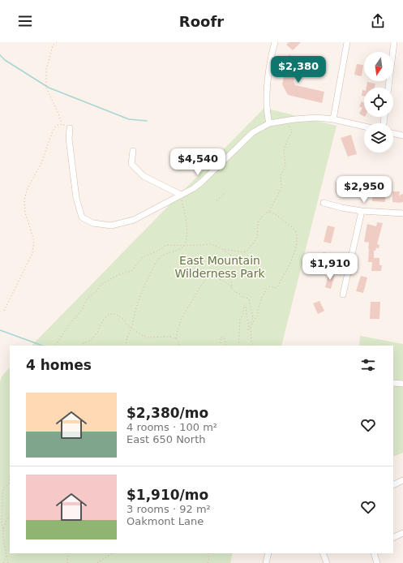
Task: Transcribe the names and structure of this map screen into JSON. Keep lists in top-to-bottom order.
{
  "parks": ["East Mountain Wilderness Park"],
  "north": "bottom",
  "page": {
    "header": "Roofr",
    "price": [
      "$2,380",
      "$4,540",
      "$2,950",
      "$1,910"
    ],
    "heading": "4 homes",
    "list": [
      {
        "name": "$2,380/mo",
        "note": "4 rooms · 100 m² · East 650 North"
      },
      {
        "name": "$1,910/mo",
        "note": "3 rooms · 92 m² · Oakmont Lane"
      }
    ]
  }
}
